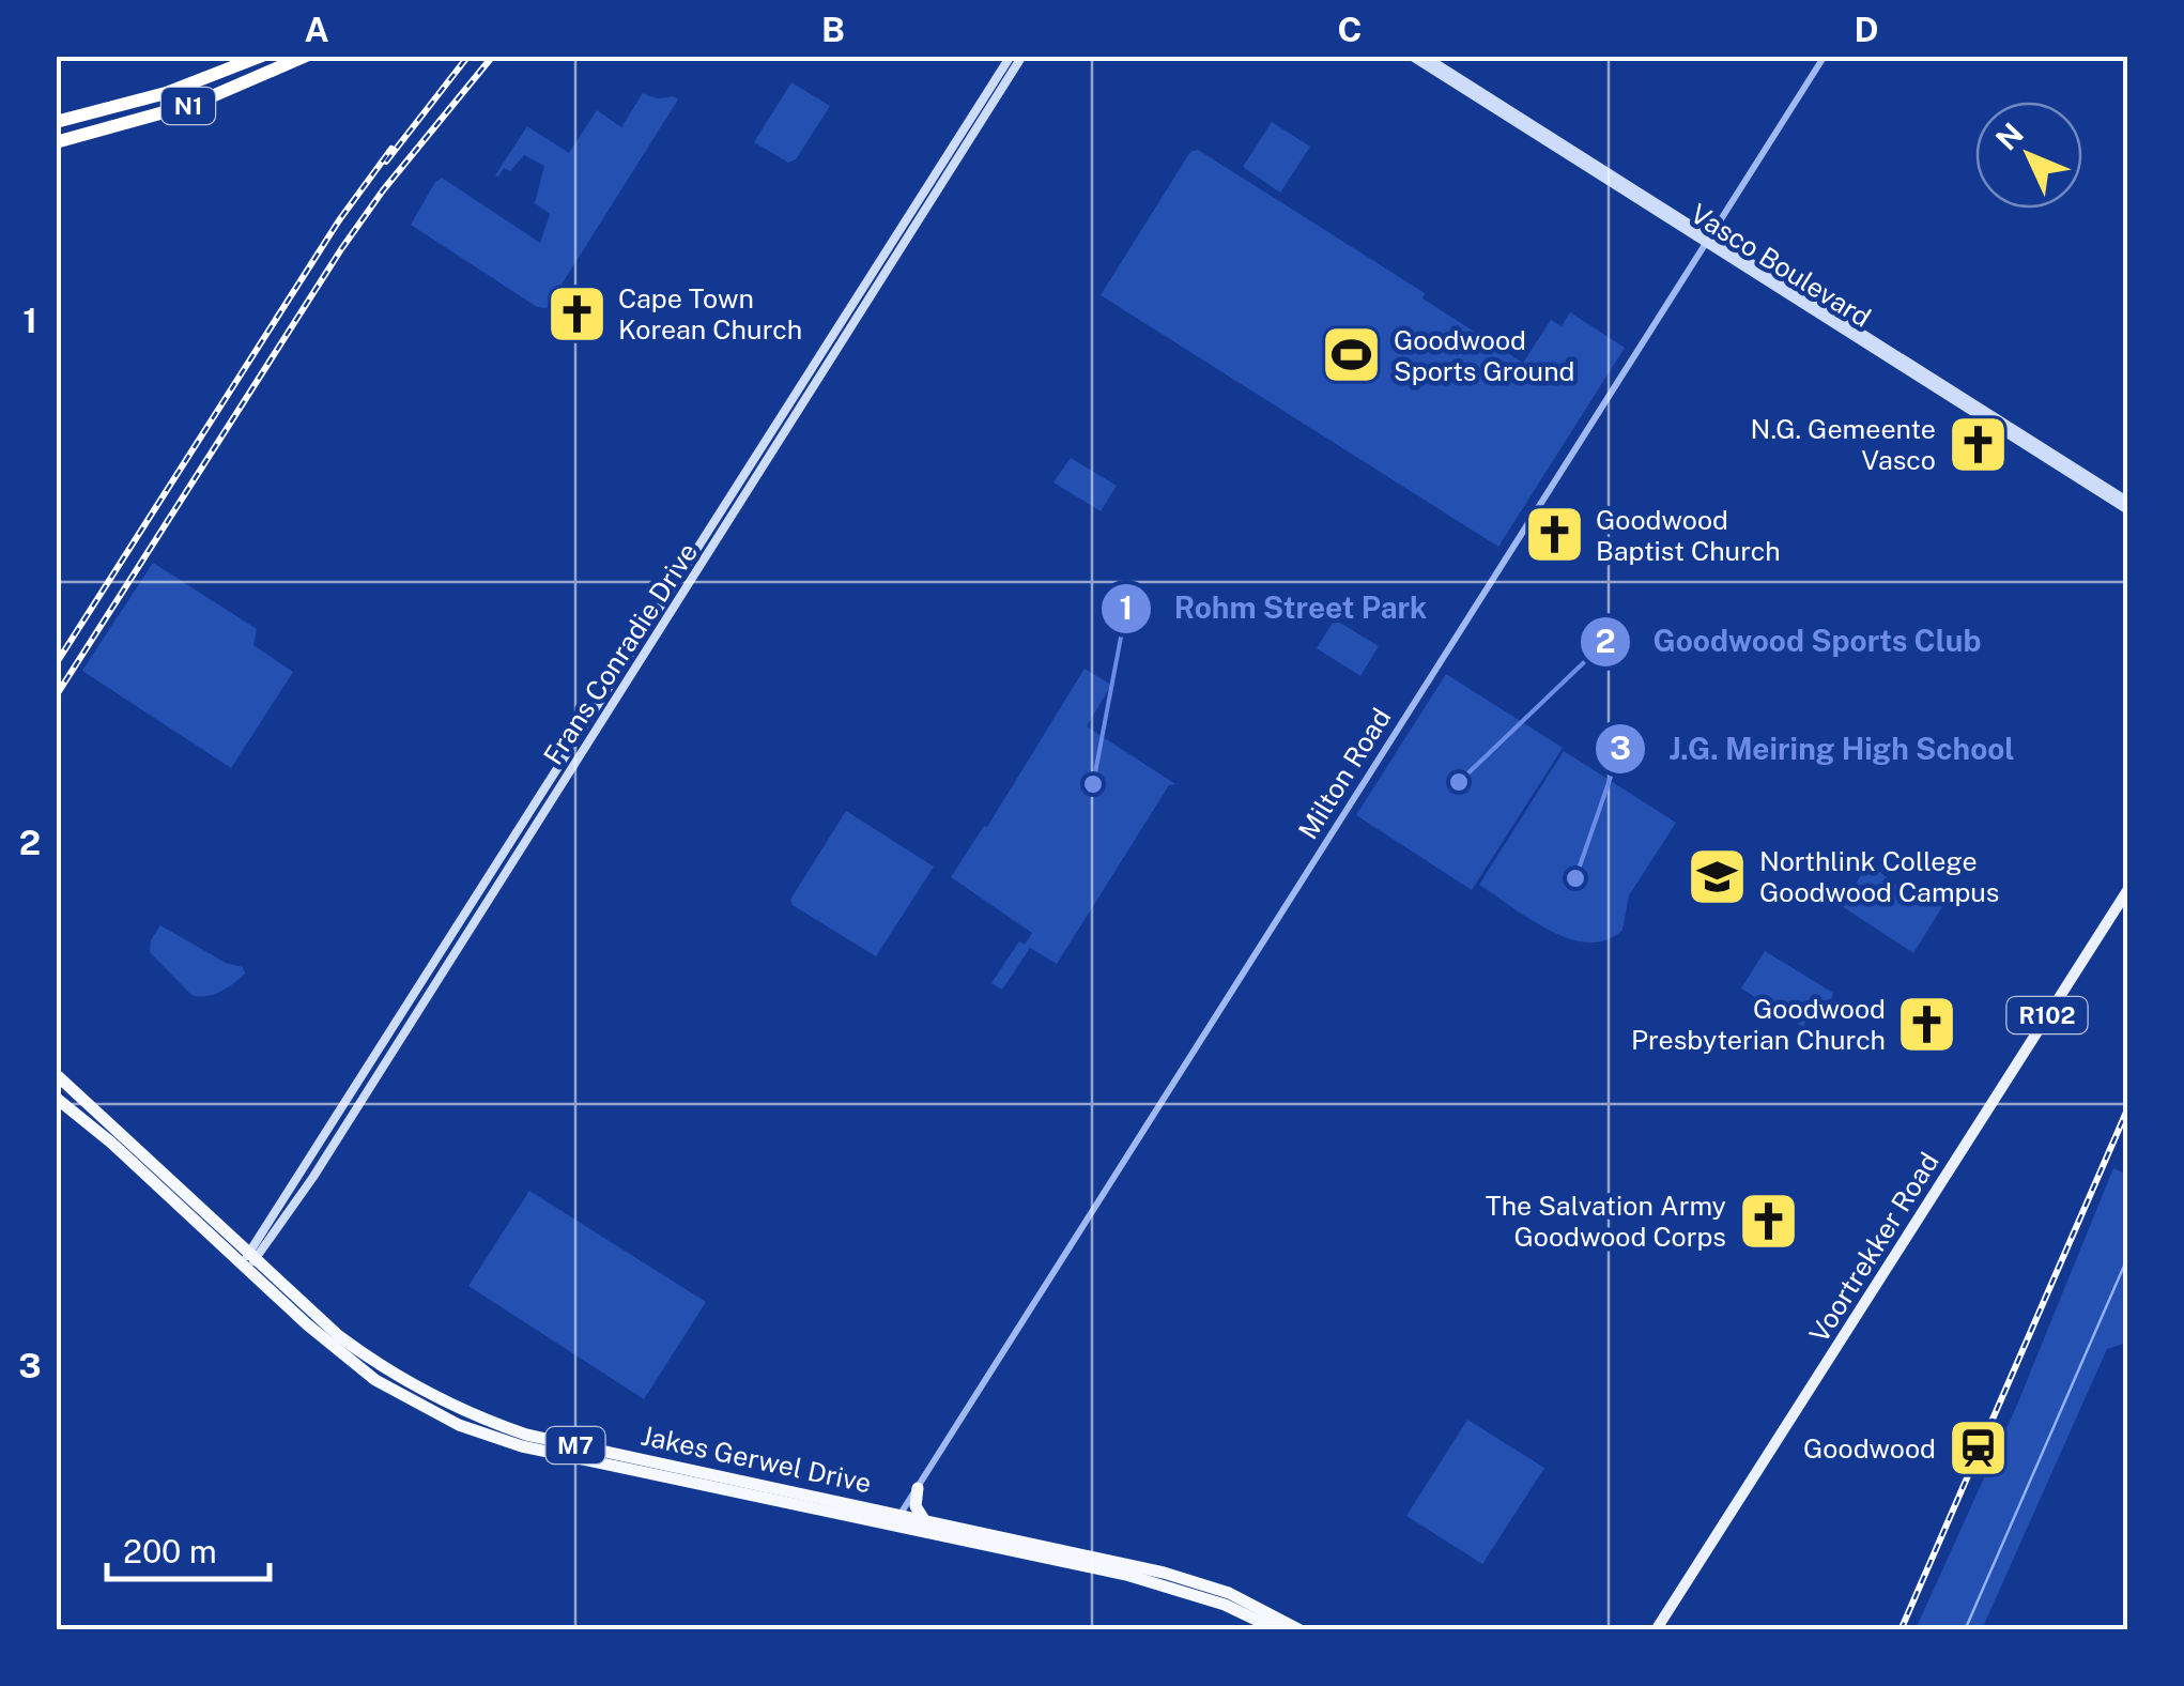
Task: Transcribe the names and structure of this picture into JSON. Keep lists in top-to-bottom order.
{
  "streets": {
    "highway": ["N1", "M7", "Jakes Gerwel Drive"],
    "main road": [
      "Vasco Boulevard",
      "Frans Conradie Drive",
      "R102",
      "Voortrekker Road"
    ],
    "street": ["Milton Road"]
  },
  "crossings": [
    ["Vasco Boulevard", "Milton Road"],
    ["Frans Conradie Drive", "Jakes Gerwel Drive"],
    ["Milton Road", "Jakes Gerwel Drive"]
  ],
  "places": {
    "church": [
      "Cape Town Korean Church",
      "N.G. Gemeente Vasco",
      "Goodwood Baptist Church",
      "Goodwood Presbyterian Church",
      "The Salvation Army Goodwood Corps"
    ],
    "sports": ["Goodwood Sports Ground"],
    "other": ["Goodwood Sports Club", "Rohm Street Park", "J.G. Meiring High School"],
    "school or university": ["Northlink College Goodwood Campus"],
    "station": ["Goodwood"]
  },
  "scale_bar": "200 m",
  "north": "top left",
  "grid": {
    "columns": [
      "A",
      "B",
      "C",
      "D"
    ],
    "rows": ["1", "2", "3"]
  }
}
